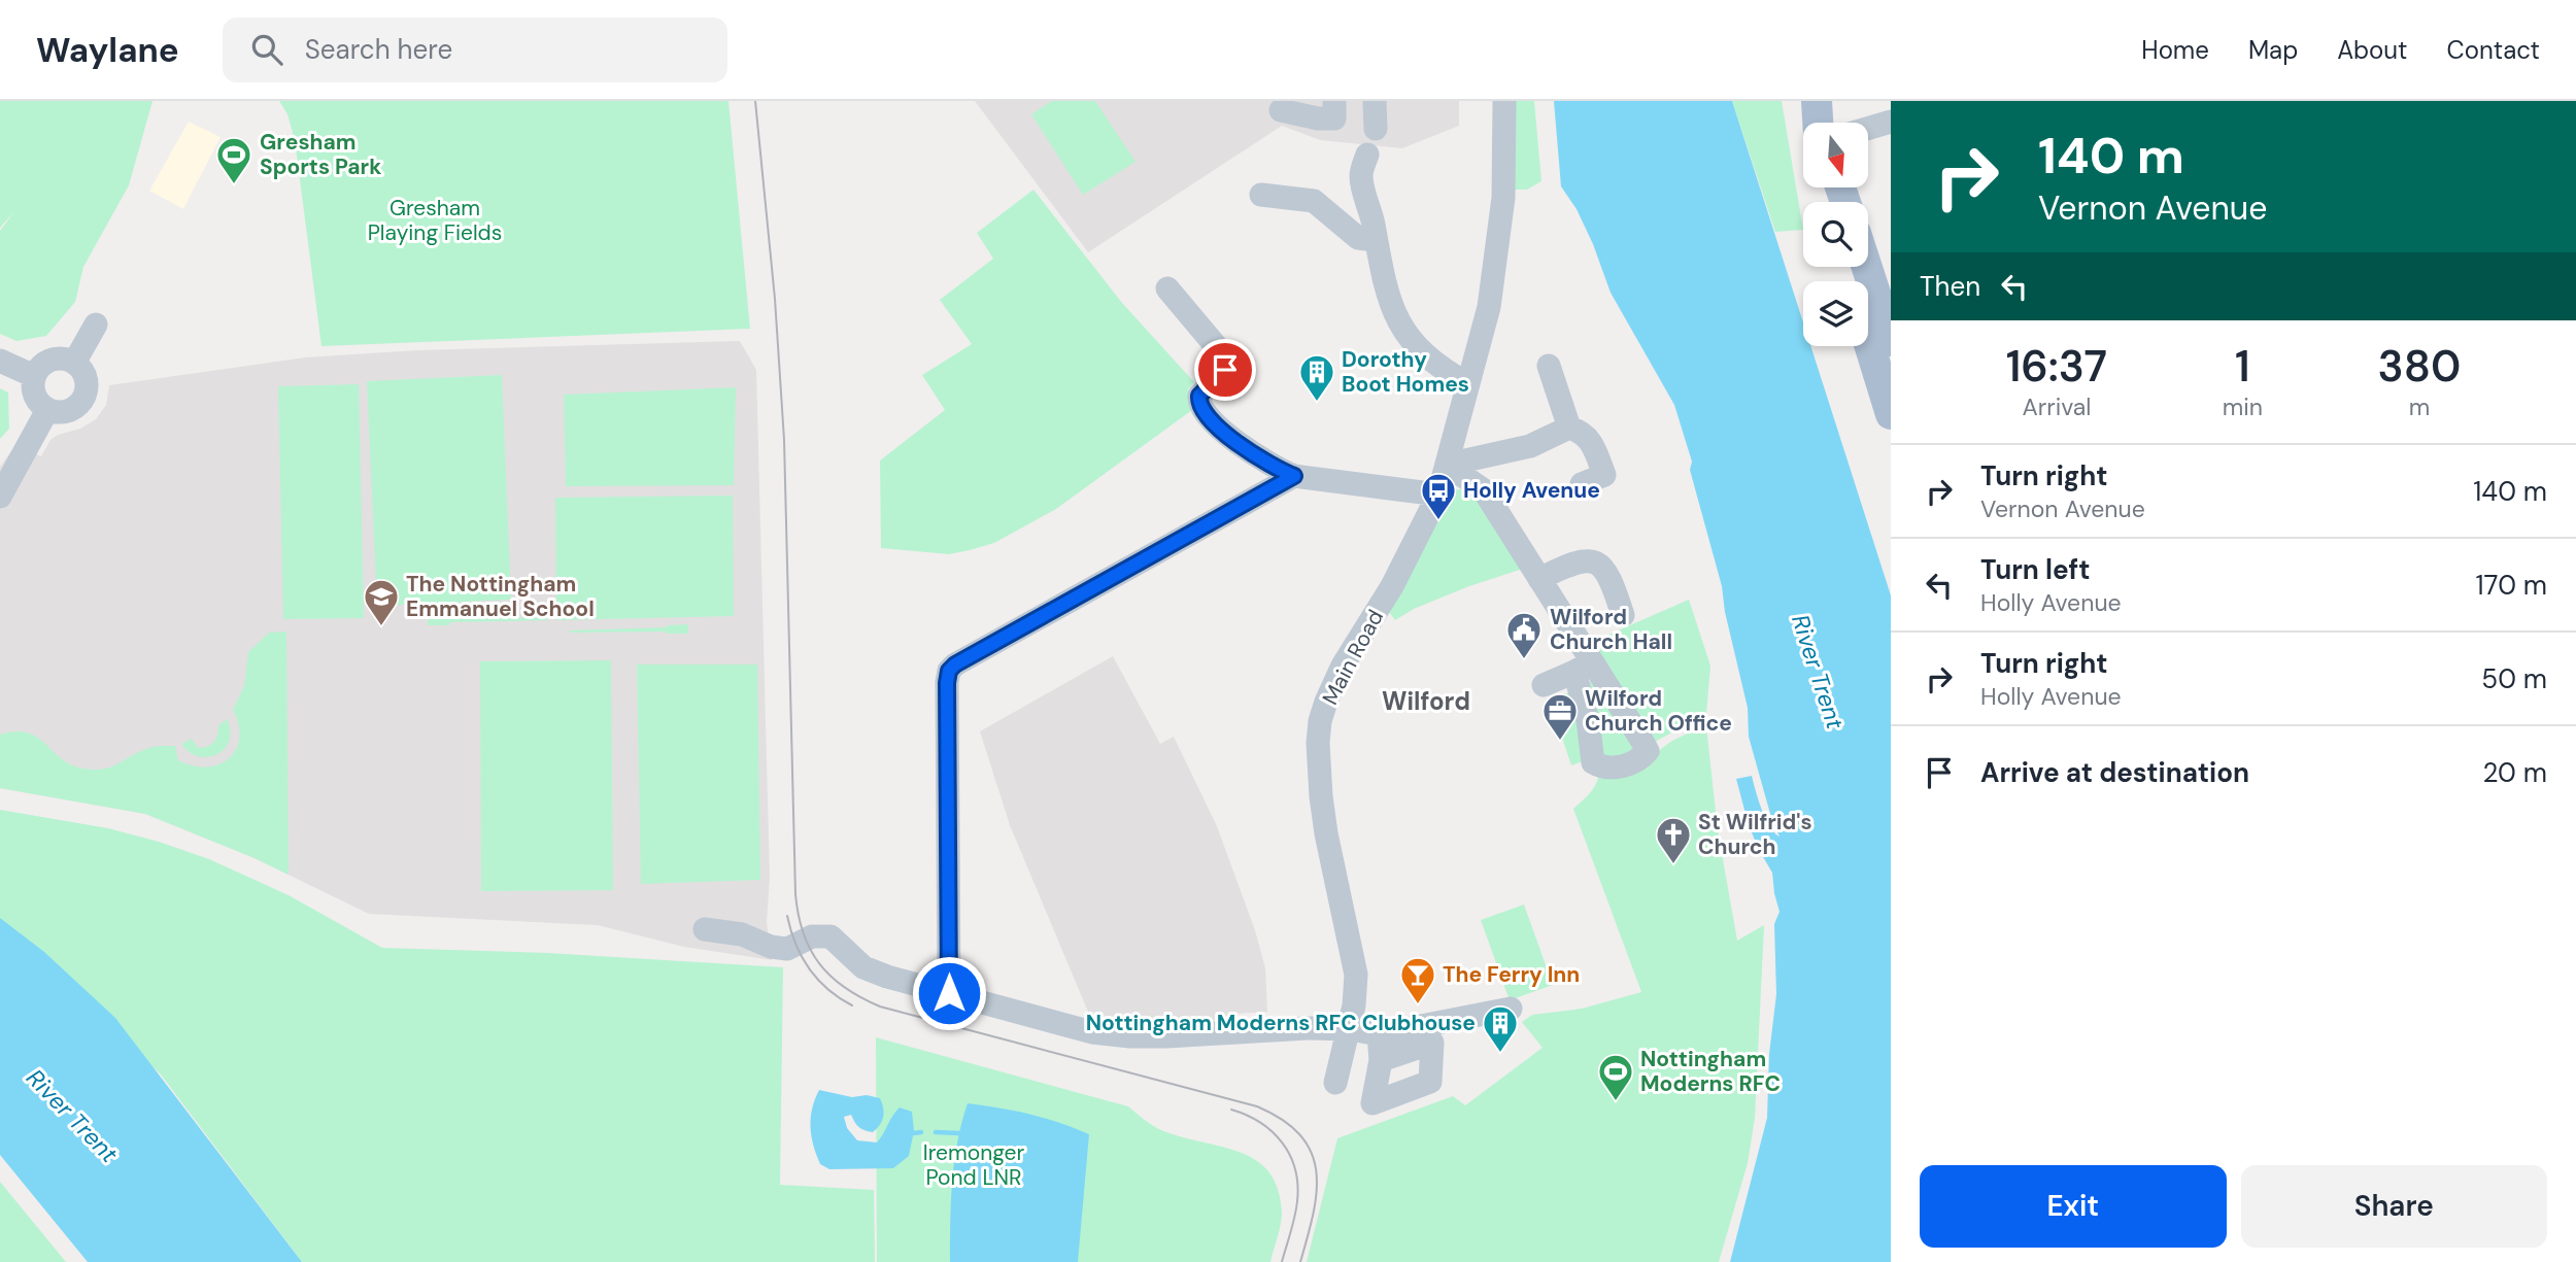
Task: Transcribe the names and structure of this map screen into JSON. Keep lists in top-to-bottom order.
{
  "streets": {
    "street": ["Main Road"]
  },
  "districts": ["Wilford"],
  "water": ["River Trent"],
  "parks": ["Gresham Playing Fields", "Iremonger Pond LNR"],
  "places": {
    "sports": ["Gresham Sports Park", "Nottingham Moderns RFC"],
    "building": ["Dorothy Boot Homes", "Nottingham Moderns RFC Clubhouse"],
    "bus stop": ["Holly Avenue"],
    "school or university": ["The Nottingham Emmanuel School"],
    "public building": ["Wilford Church Hall"],
    "office": ["Wilford Church Office"],
    "church": ["St Wilfrid's Church"],
    "bar": ["The Ferry Inn"]
  },
  "north": "bottom",
  "page": {
    "header": "Waylane",
    "search": "Search here",
    "nav": [
      "Home",
      "Map",
      "About",
      "Contact"
    ],
    "turn": ["140 m", "Vernon Avenue"],
    "then": "Then",
    "eta": [
      "16:37",
      "Arrival",
      "1",
      "min",
      "380",
      "m"
    ],
    "list": [
      {
        "name": "Turn right",
        "note": "Vernon Avenue",
        "value": "140 m"
      },
      {
        "name": "Turn left",
        "note": "Holly Avenue",
        "value": "170 m"
      },
      {
        "name": "Turn right",
        "note": "Holly Avenue",
        "value": "50 m"
      },
      {
        "name": "Arrive at destination",
        "value": "20 m"
      }
    ],
    "buttons": ["Exit", "Share"]
  }
}
